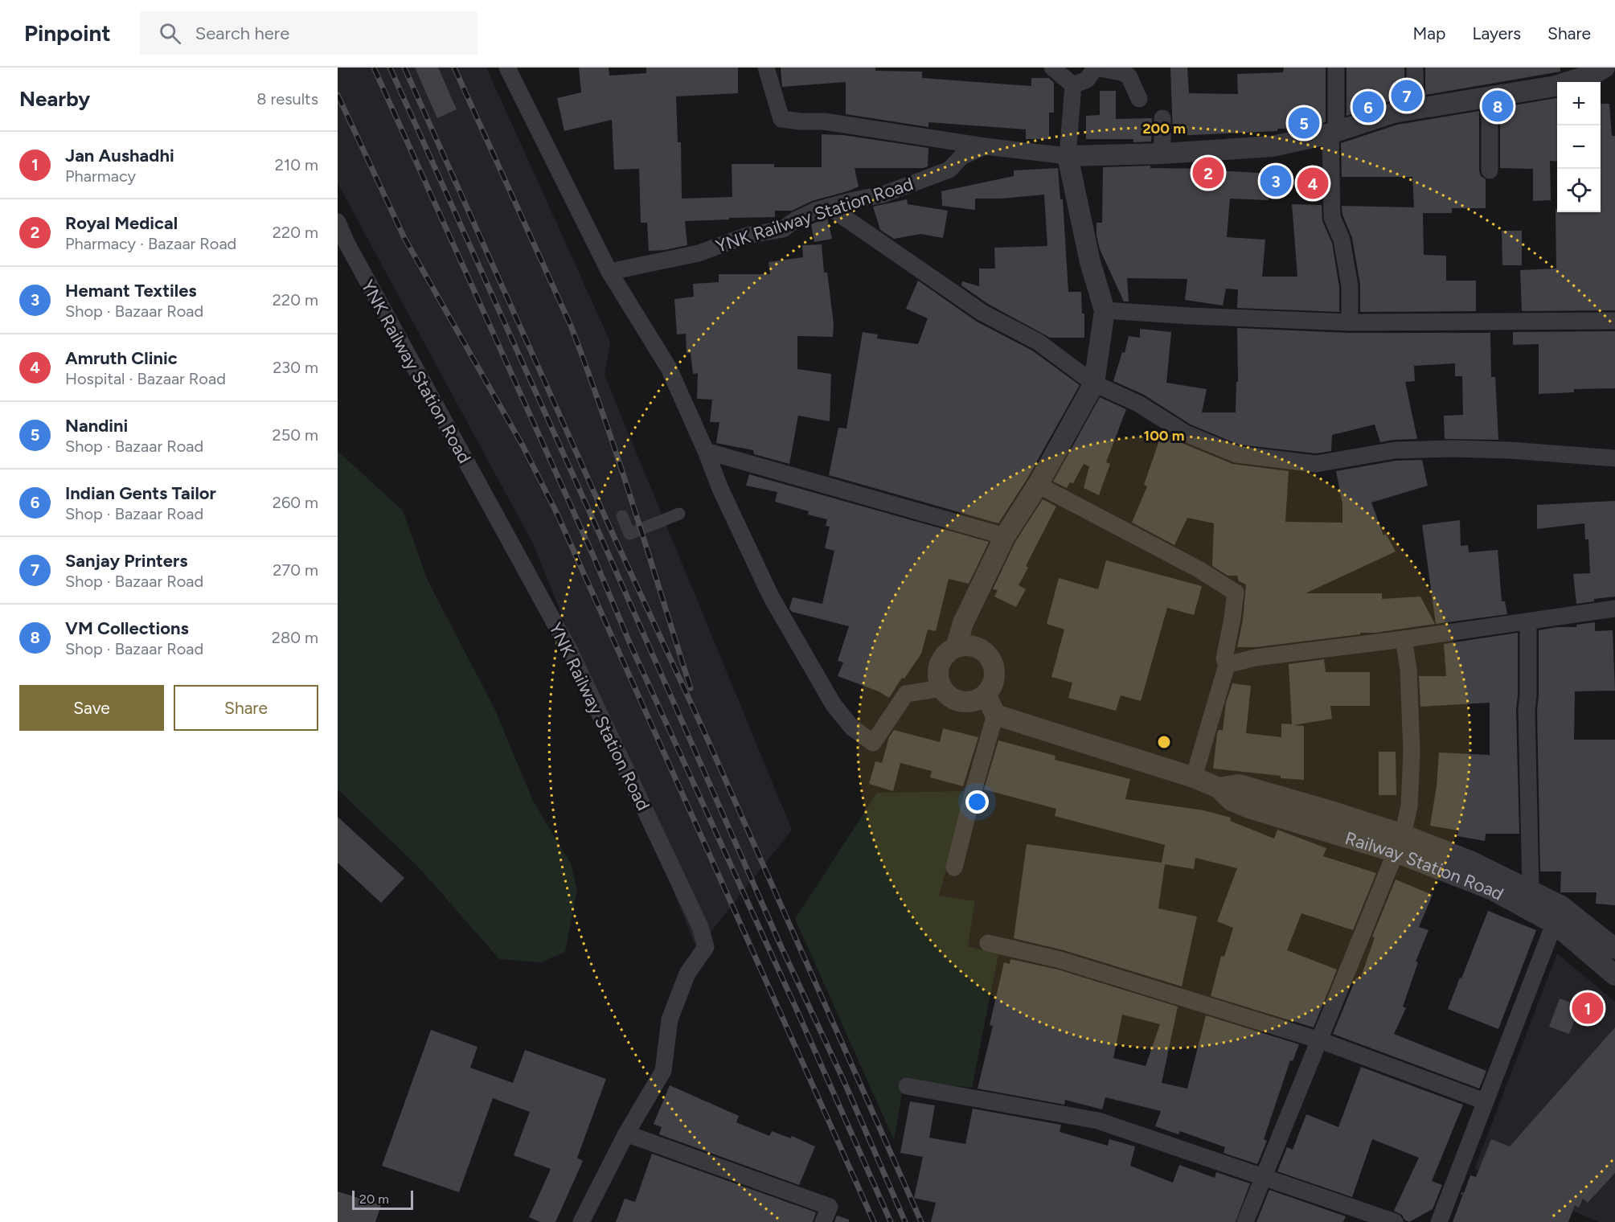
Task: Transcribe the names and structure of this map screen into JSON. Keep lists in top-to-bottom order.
{
  "streets": {
    "street": ["YNK Railway Station Road", "Railway Station Road"]
  },
  "scale_bar": "20 m",
  "page": {
    "header": "Pinpoint",
    "search": "Search here",
    "nav": ["Map", "Layers", "Share"],
    "heading": ["Nearby", "8 results"],
    "pins": [
      "7",
      "8",
      "6",
      "5",
      "2",
      "3",
      "4",
      "1"
    ],
    "map_buttons": ["+", "−"],
    "list": [
      {
        "mark": "1",
        "name": "Jan Aushadhi",
        "note": "Pharmacy",
        "value": "210 m"
      },
      {
        "mark": "2",
        "name": "Royal Medical",
        "note": "Pharmacy · Bazaar Road",
        "value": "220 m"
      },
      {
        "mark": "3",
        "name": "Hemant Textiles",
        "note": "Shop · Bazaar Road",
        "value": "220 m"
      },
      {
        "mark": "4",
        "name": "Amruth Clinic",
        "note": "Hospital · Bazaar Road",
        "value": "230 m"
      },
      {
        "mark": "5",
        "name": "Nandini",
        "note": "Shop · Bazaar Road",
        "value": "250 m"
      },
      {
        "mark": "6",
        "name": "Indian Gents Tailor",
        "note": "Shop · Bazaar Road",
        "value": "260 m"
      },
      {
        "mark": "7",
        "name": "Sanjay Printers",
        "note": "Shop · Bazaar Road",
        "value": "270 m"
      },
      {
        "mark": "8",
        "name": "VM Collections",
        "note": "Shop · Bazaar Road",
        "value": "280 m"
      }
    ],
    "buttons": ["Save", "Share"],
    "scale": "20 m"
  },
  "rings": ["200 m", "100 m"]
}
